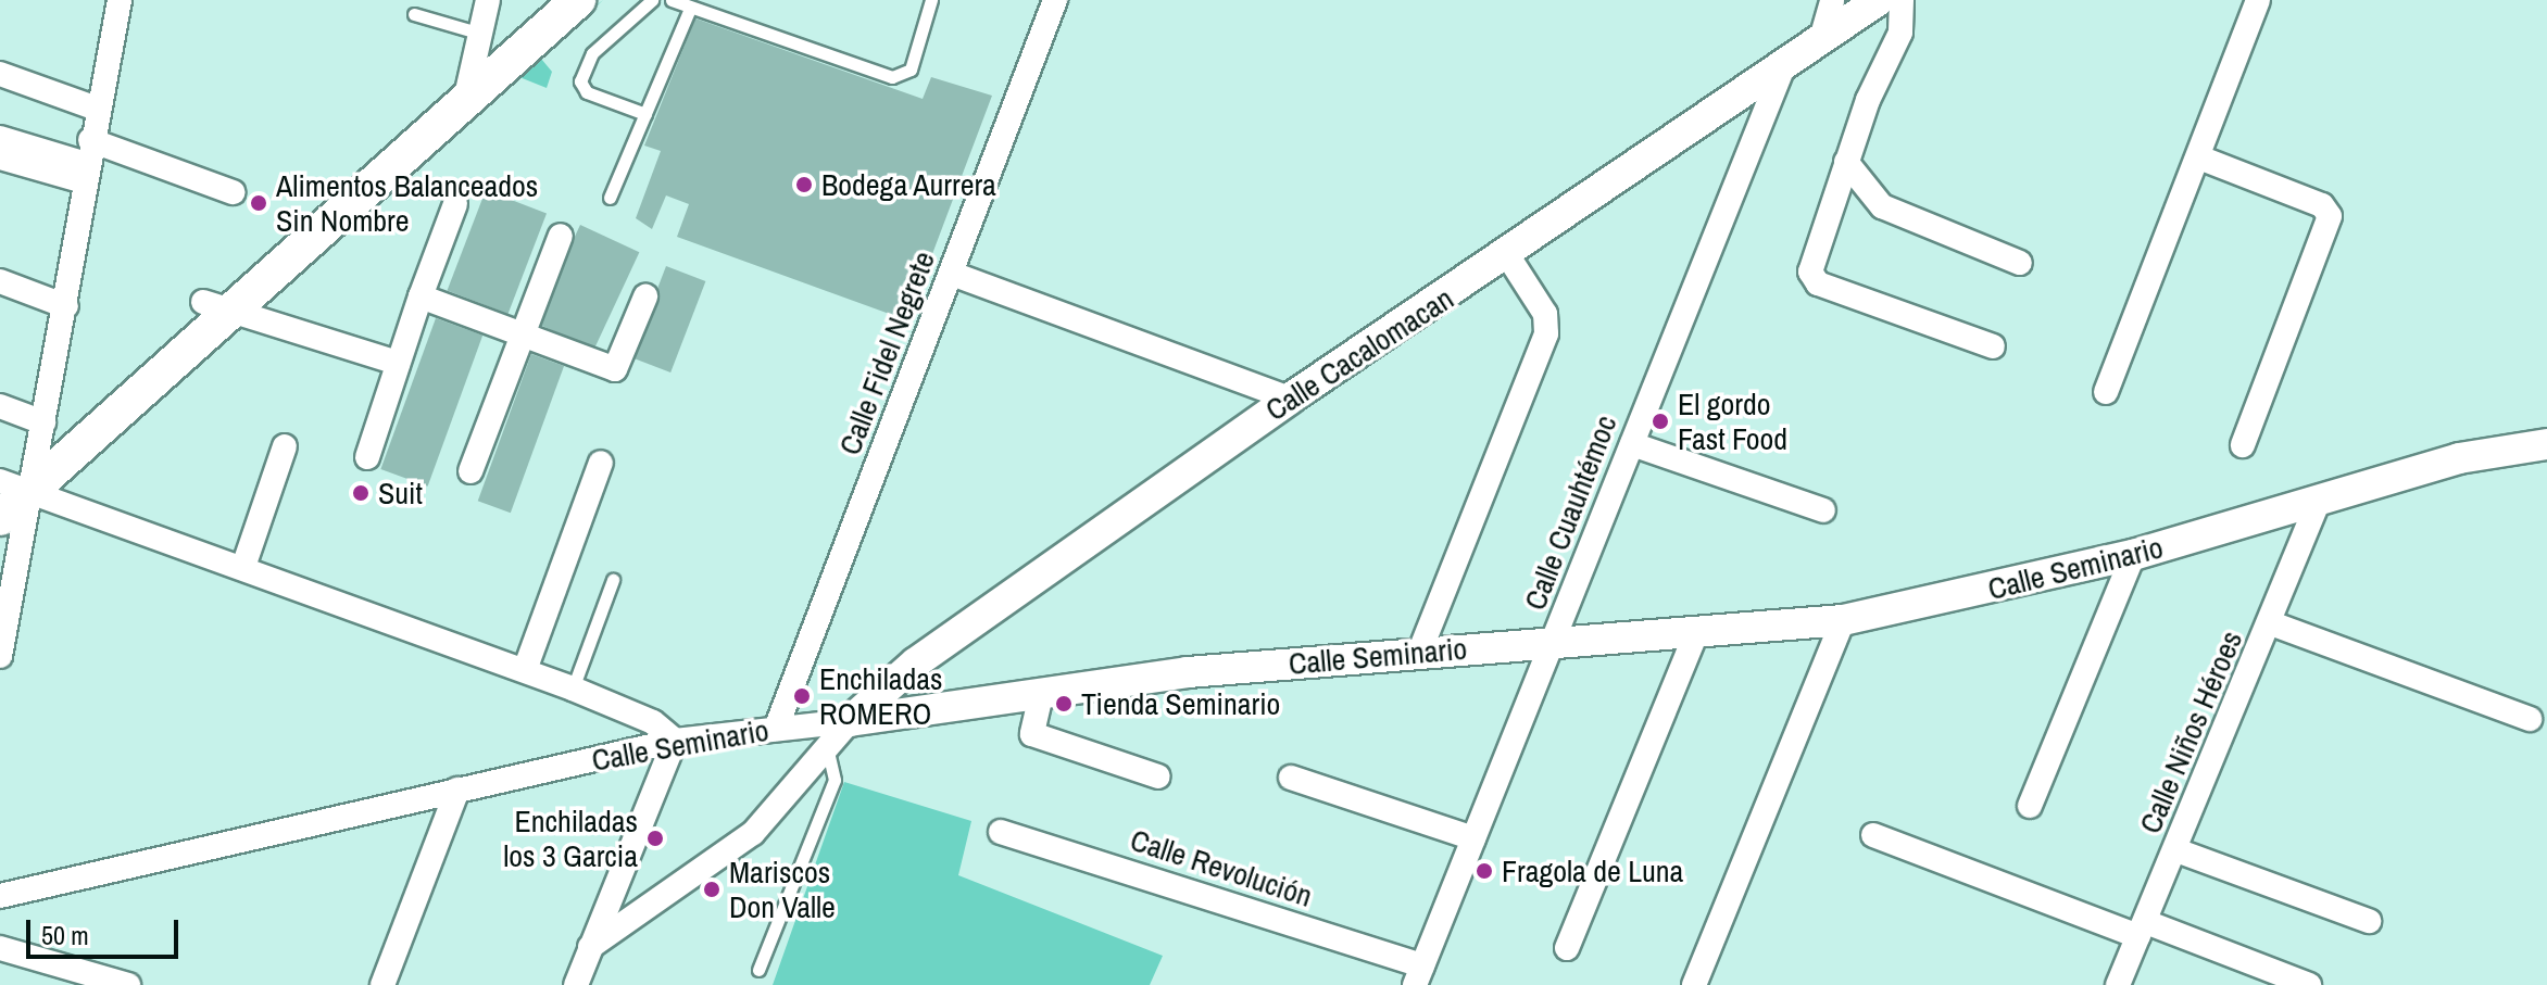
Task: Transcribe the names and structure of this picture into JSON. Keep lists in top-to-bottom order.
{
  "streets": {
    "street": [
      "Calle Fidel Negrete",
      "Calle Cacalomacan",
      "Calle Cuauhtémoc",
      "Calle Seminario",
      "Calle Niños Héroes",
      "Calle Revolución"
    ]
  },
  "crossings": [
    ["Calle Fidel Negrete", "Calle Seminario"],
    ["Calle Cacalomacan", "Calle Cuauhtémoc"],
    ["Calle Cacalomacan", "Calle Seminario"],
    ["Calle Cuauhtémoc", "Calle Seminario"],
    ["Calle Cuauhtémoc", "Calle Revolución"],
    ["Calle Seminario", "Calle Niños Héroes"]
  ],
  "places": [
    "Bodega Aurrera",
    "Alimentos Balanceados Sin Nombre",
    "El gordo Fast Food",
    "Suit",
    "Enchiladas ROMERO",
    "Tienda Seminario",
    "Enchiladas los 3 Garcia",
    "Fragola de Luna",
    "Mariscos Don Valle"
  ],
  "scale_bar": "50 m"
}
